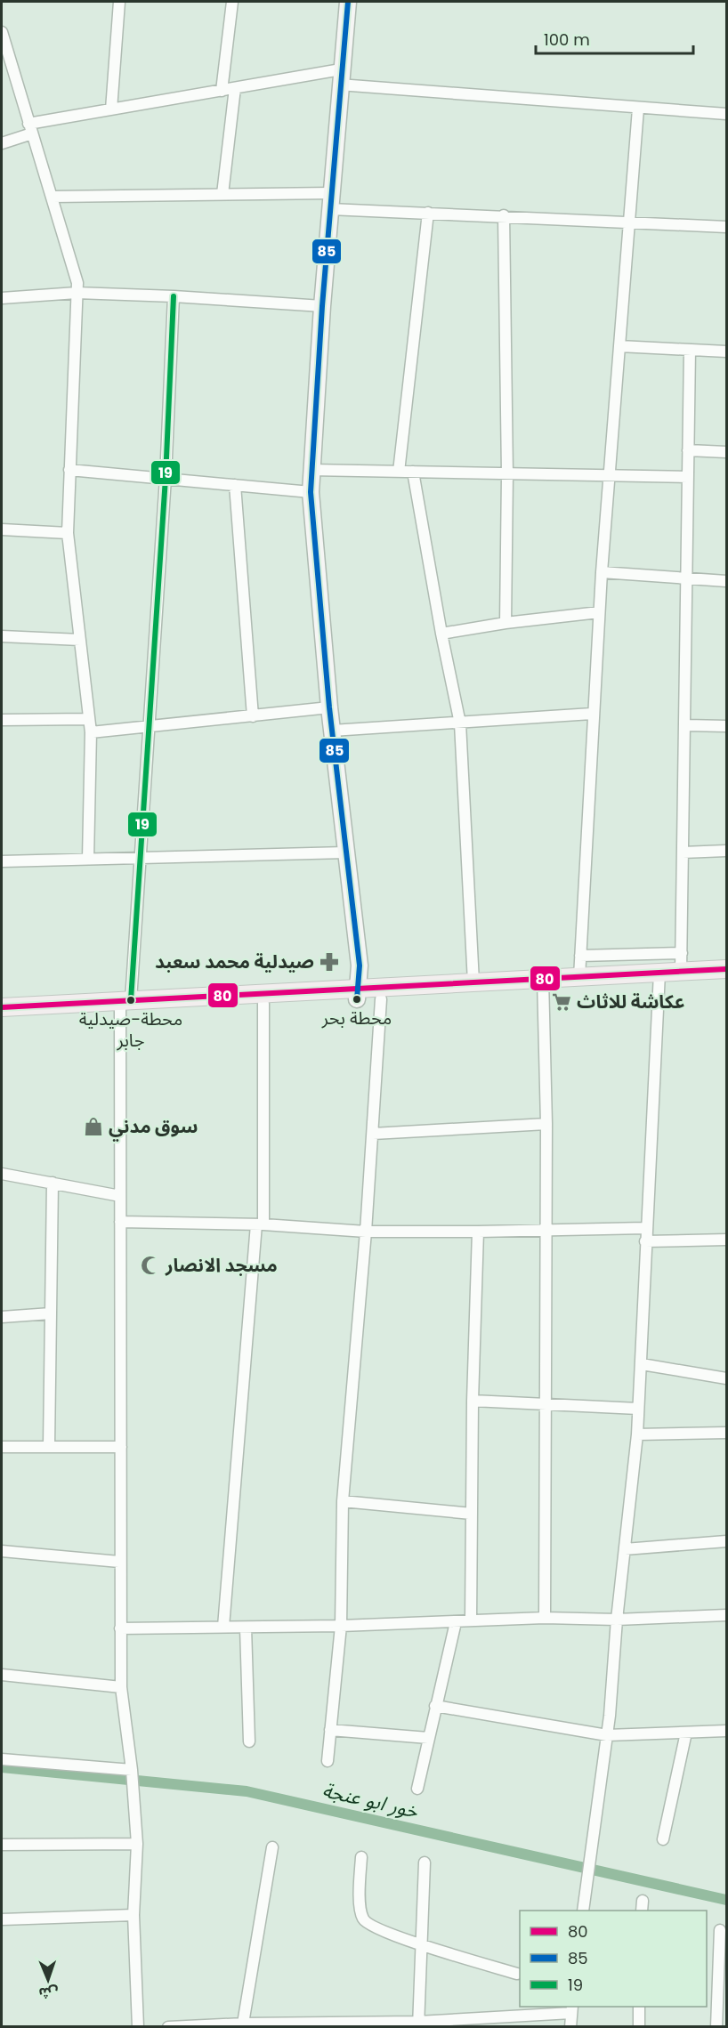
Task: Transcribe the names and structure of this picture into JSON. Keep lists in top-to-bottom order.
{
  "water": ["خور ابو عنجة"],
  "places": {
    "pharmacy": ["صيدلية محمد سعبد"],
    "other": ["محطة بحر", "محطة-صيدلية جابر"],
    "supermarket": ["عكاشة للاثاث"],
    "shop": ["سوق مدني"],
    "mosque": ["مسجد الانصار"]
  },
  "lines": ["transit line 85", "transit line 19", "transit line 80"],
  "legend": ["80", "85", "19"],
  "scale_bar": "100 m",
  "north": "bottom"
}
